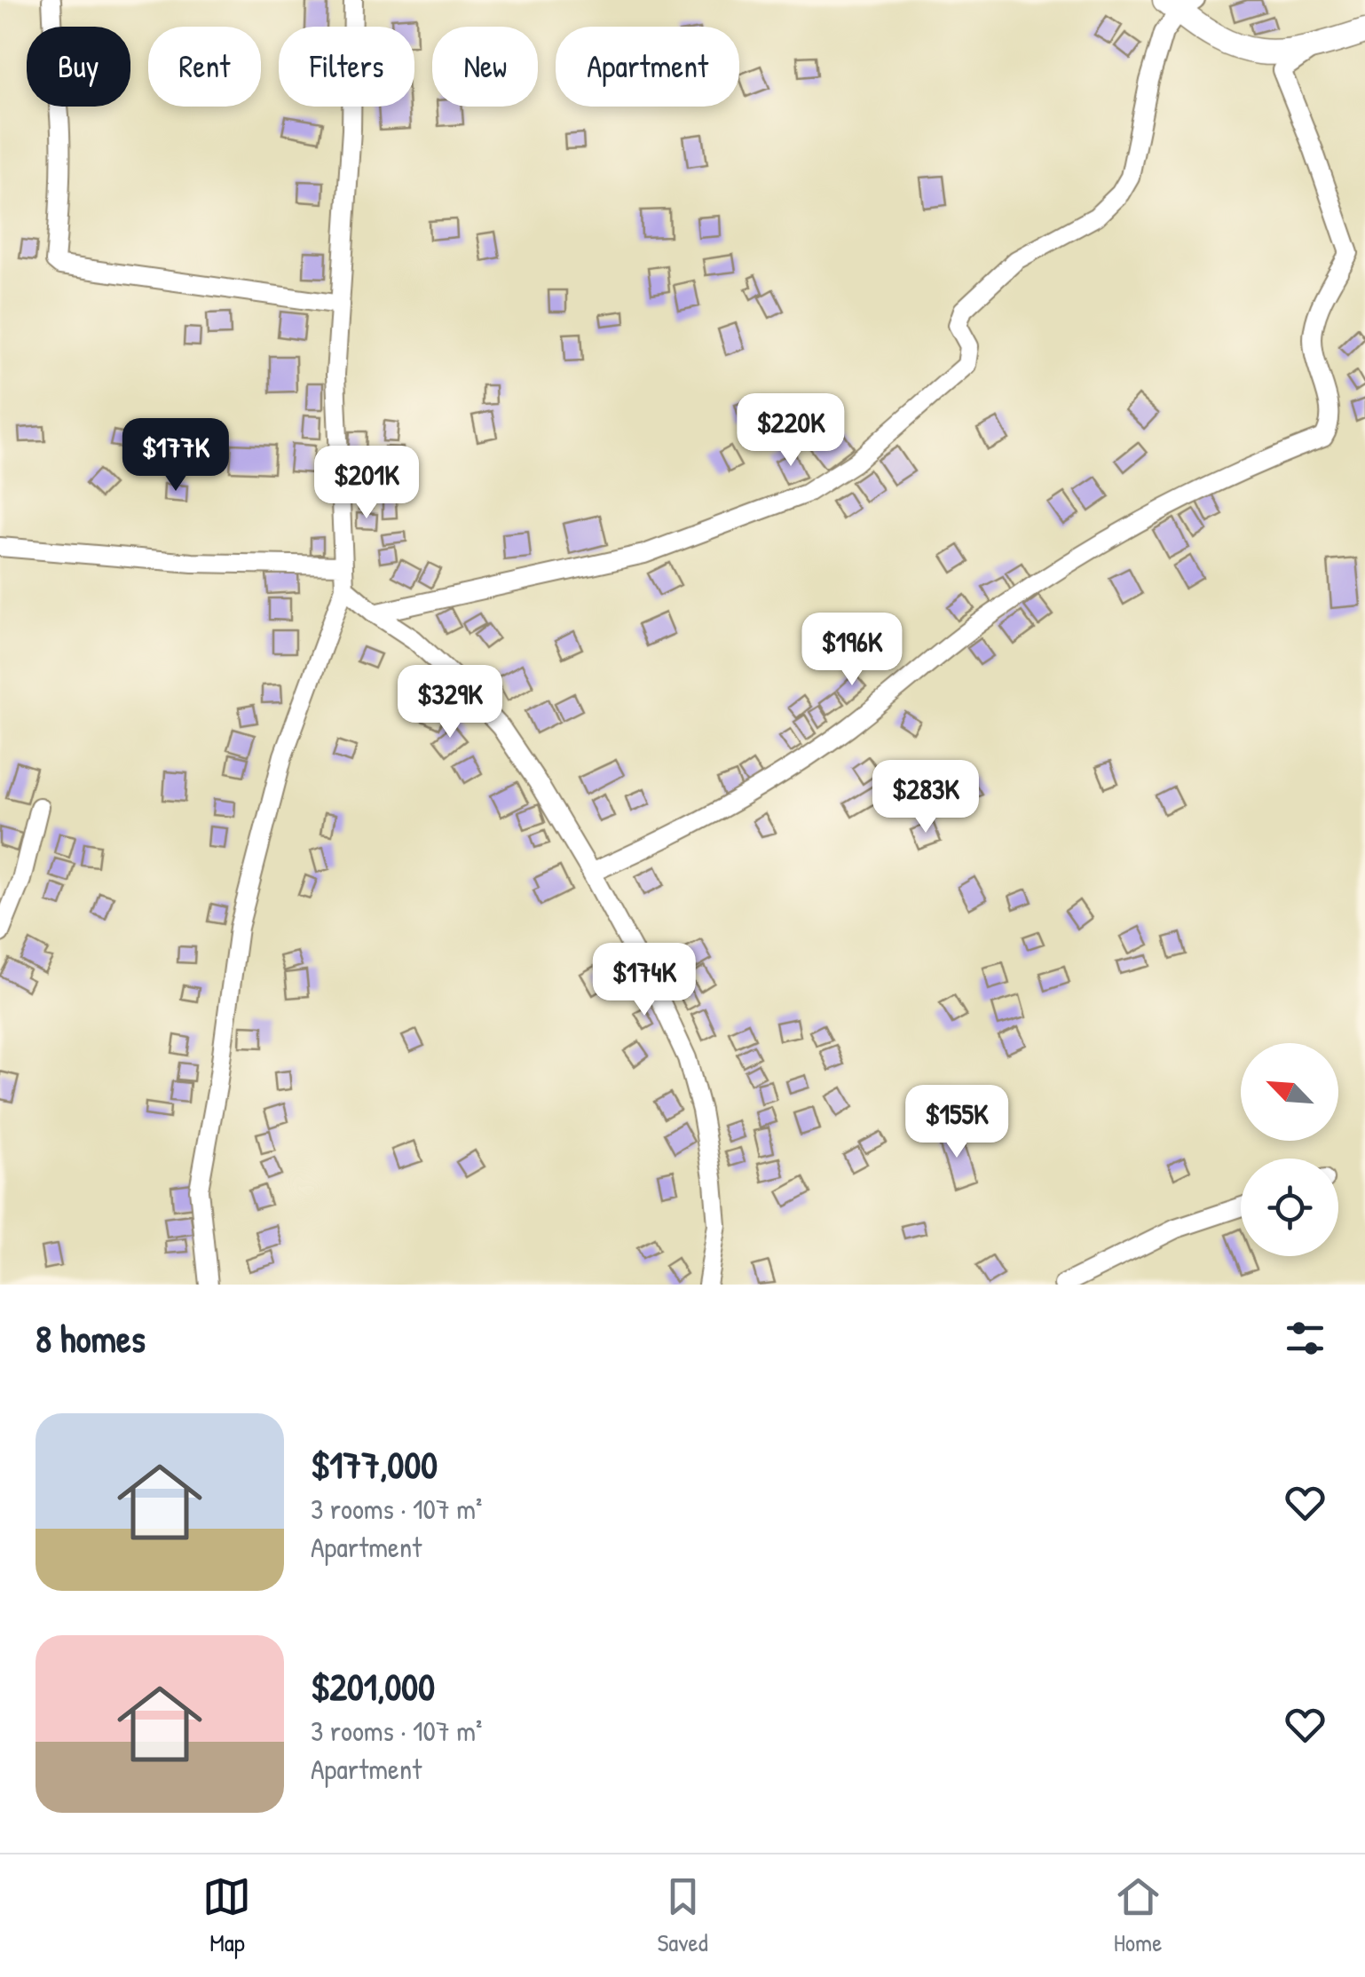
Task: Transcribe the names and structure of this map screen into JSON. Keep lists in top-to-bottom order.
{
  "north": "top left",
  "page": {
    "chip": [
      "Buy",
      "Rent",
      "Filters",
      "New",
      "Apartment"
    ],
    "price": [
      "$220K",
      "$177K",
      "$201K",
      "$196K",
      "$329K",
      "$283K",
      "$174K",
      "$155K"
    ],
    "heading": "8 homes",
    "list": [
      {
        "name": "$177,000",
        "note": "3 rooms · 107 m² · Apartment"
      },
      {
        "name": "$201,000",
        "note": "3 rooms · 107 m² · Apartment"
      }
    ],
    "tabs": ["Map", "Saved", "Home"]
  }
}
